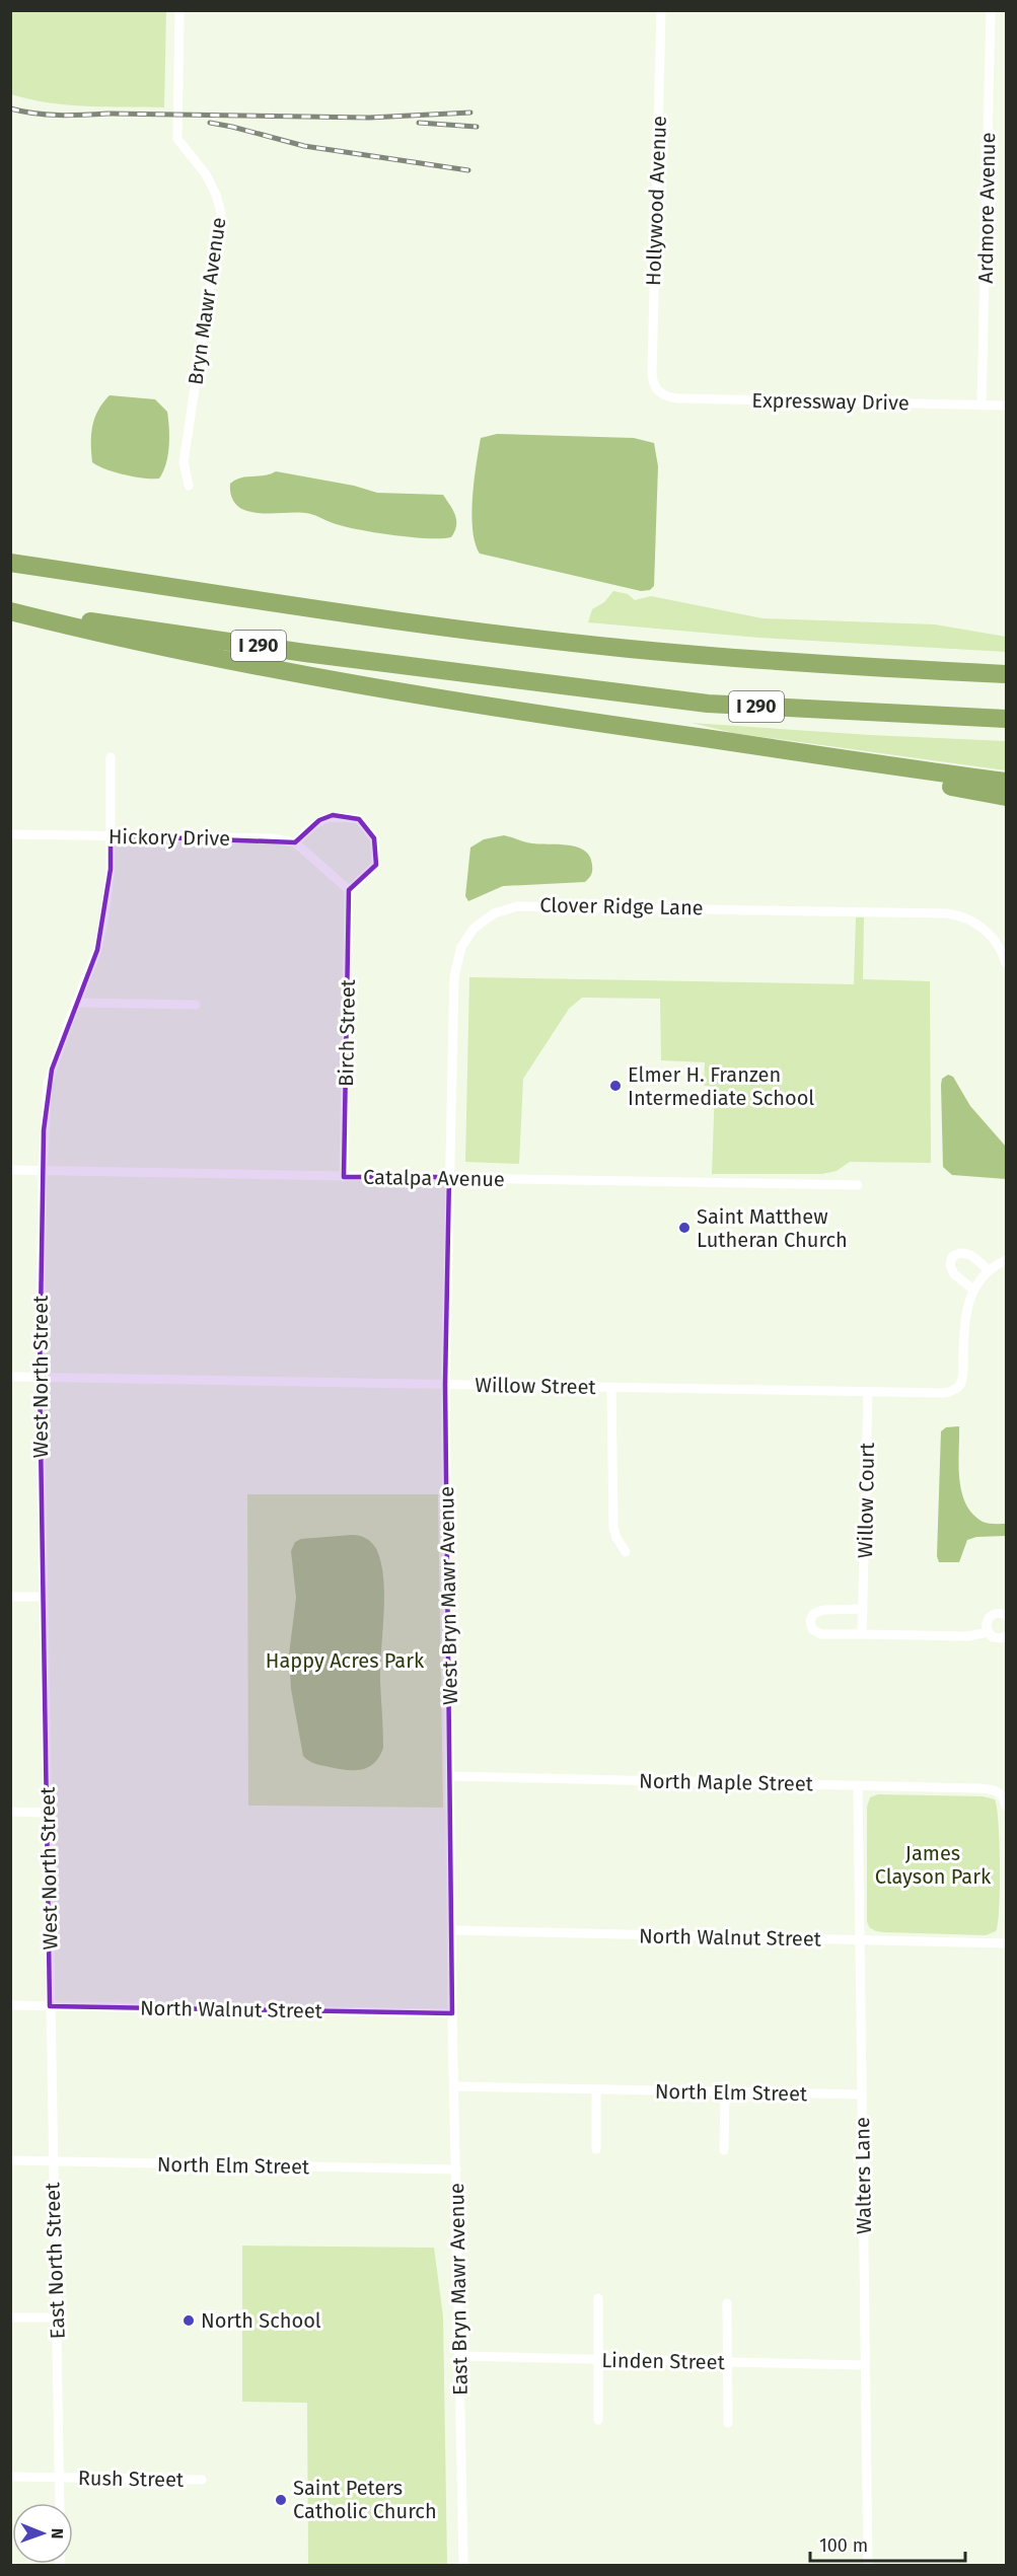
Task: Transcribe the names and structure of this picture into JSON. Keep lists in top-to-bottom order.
{
  "streets": {
    "highway": ["I 290"],
    "street": [
      "Hollywood Avenue",
      "Ardmore Avenue",
      "Bryn Mawr Avenue",
      "Expressway Drive",
      "Hickory Drive",
      "Clover Ridge Lane",
      "Birch Street",
      "Catalpa Avenue",
      "West North Street",
      "Willow Street",
      "Willow Court",
      "West Bryn Mawr Avenue",
      "North Maple Street",
      "North Walnut Street",
      "North Elm Street",
      "Walters Lane",
      "East North Street",
      "East Bryn Mawr Avenue",
      "Linden Street",
      "Rush Street"
    ]
  },
  "crossings": [
    ["Hollywood Avenue", "Expressway Drive"],
    ["Ardmore Avenue", "Expressway Drive"],
    ["Hickory Drive", "West North Street"],
    ["Clover Ridge Lane", "Catalpa Avenue"],
    ["Clover Ridge Lane", "West Bryn Mawr Avenue"],
    ["Birch Street", "Catalpa Avenue"],
    ["Catalpa Avenue", "West North Street"],
    ["Catalpa Avenue", "West Bryn Mawr Avenue"],
    ["West North Street", "Willow Street"],
    ["West North Street", "North Walnut Street"],
    ["West North Street", "East North Street"],
    ["Willow Street", "Willow Court"],
    ["Willow Street", "West Bryn Mawr Avenue"],
    ["West Bryn Mawr Avenue", "North Maple Street"],
    ["West Bryn Mawr Avenue", "North Walnut Street"],
    ["West Bryn Mawr Avenue", "East Bryn Mawr Avenue"],
    ["North Maple Street", "Walters Lane"],
    ["North Walnut Street", "Walters Lane"],
    ["North Walnut Street", "East North Street"],
    ["North Walnut Street", "East Bryn Mawr Avenue"],
    ["North Elm Street", "Walters Lane"],
    ["North Elm Street", "East North Street"],
    ["North Elm Street", "East Bryn Mawr Avenue"],
    ["Walters Lane", "Linden Street"],
    ["East North Street", "Rush Street"],
    ["East Bryn Mawr Avenue", "Linden Street"]
  ],
  "parks": ["Happy Acres Park", "James Clayson Park"],
  "places": [
    "Elmer H. Franzen Intermediate School",
    "Saint Matthew Lutheran Church",
    "North School",
    "Saint Peters Catholic Church"
  ],
  "scale_bar": "100 m",
  "north": "right"
}
